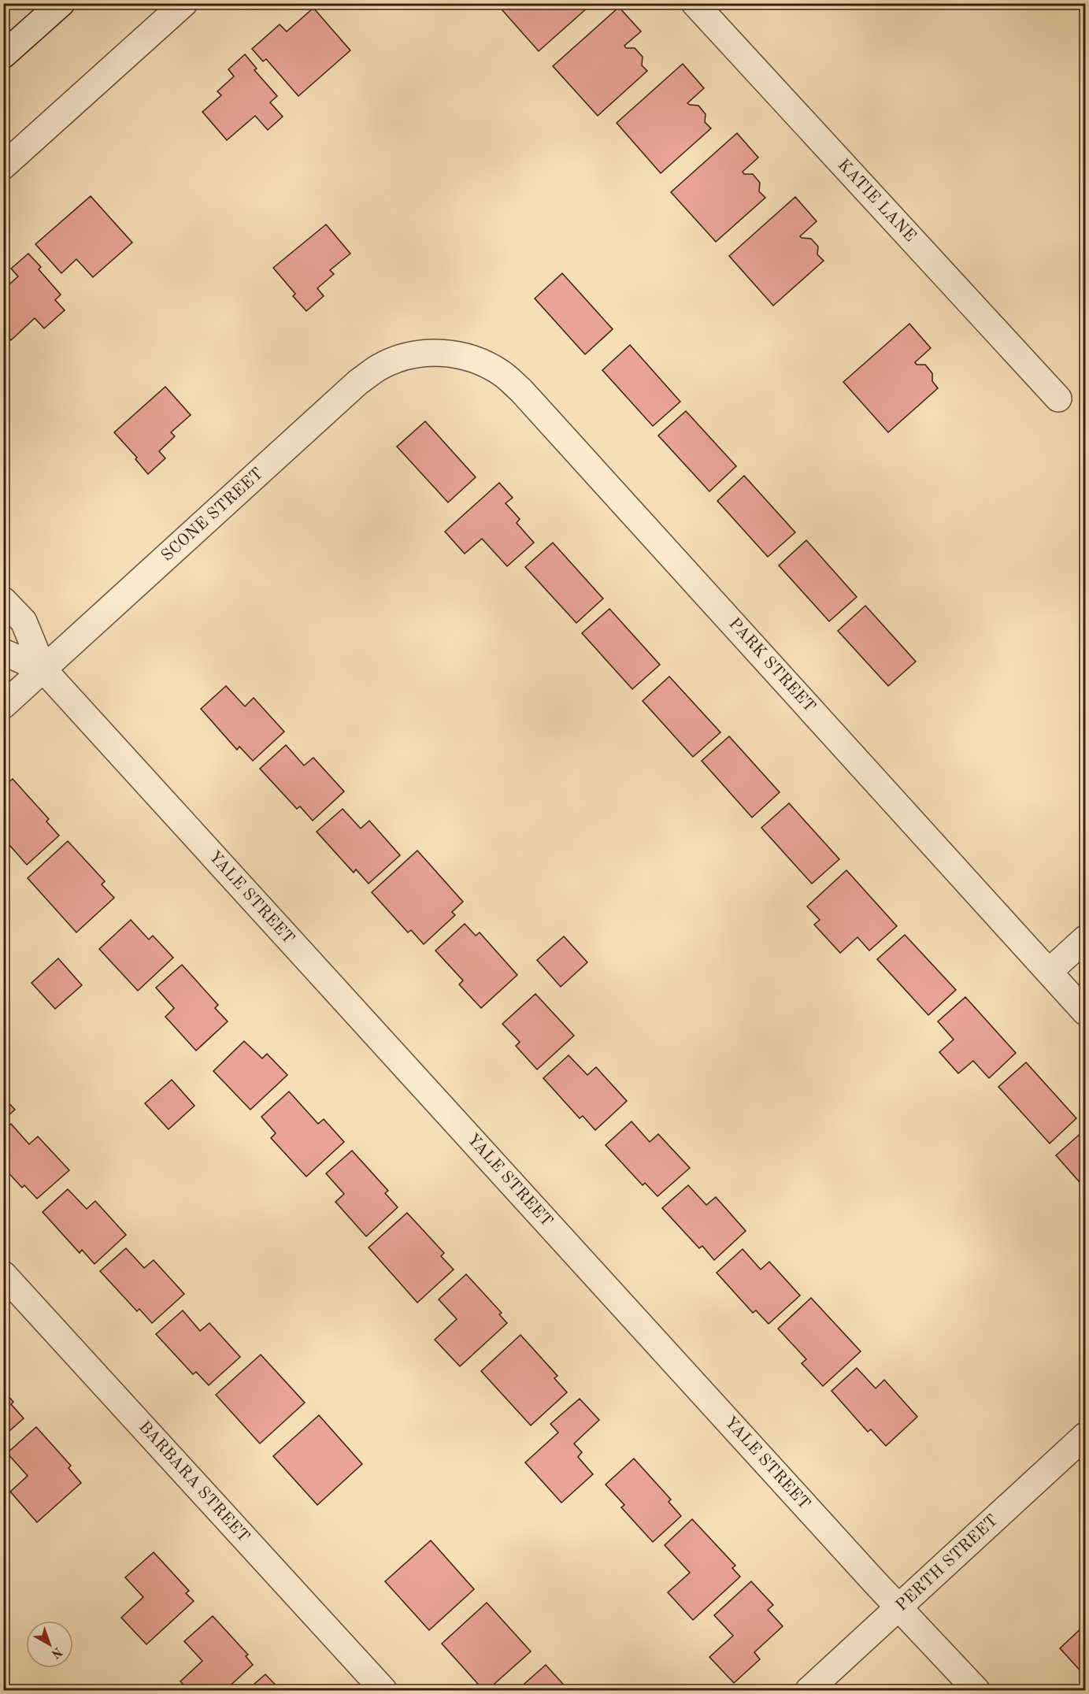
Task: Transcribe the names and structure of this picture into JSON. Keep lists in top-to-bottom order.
{
  "streets": {
    "street": [
      "KATIE LANE",
      "SCONE STREET",
      "PARK STREET",
      "YALE STREET",
      "BARBARA STREET",
      "PERTH STREET"
    ]
  },
  "crossings": [
    ["SCONE STREET", "PARK STREET"],
    ["SCONE STREET", "YALE STREET"],
    ["YALE STREET", "PERTH STREET"]
  ],
  "north": "bottom right"
}
